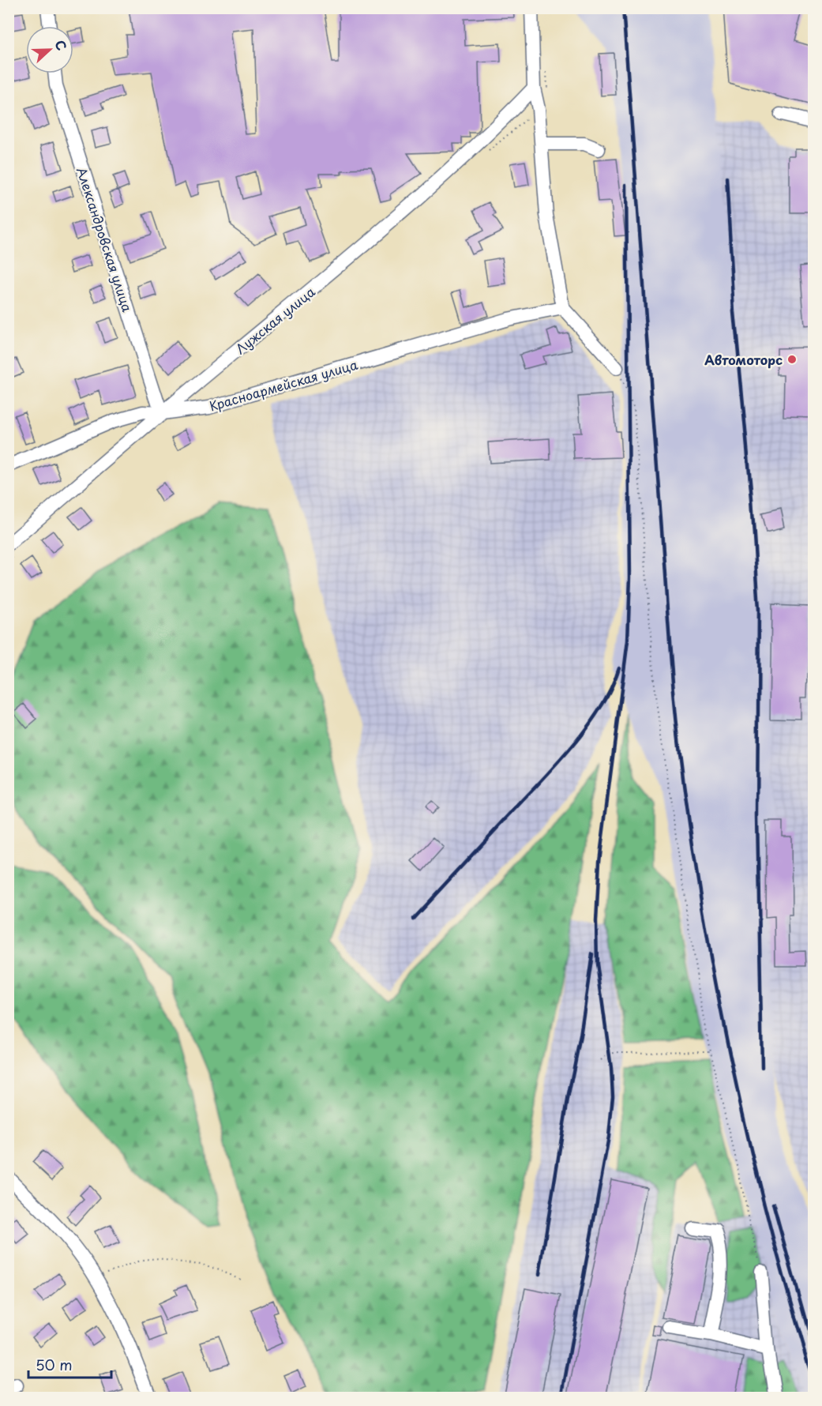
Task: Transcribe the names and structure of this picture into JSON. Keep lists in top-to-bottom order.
{
  "streets": {
    "street": ["Александровская улица", "Лужская улица", "Красноармейская улица"]
  },
  "crossings": [
    ["Александровская улица", "Лужская улица"],
    ["Александровская улица", "Красноармейская улица"],
    ["Лужская улица", "Красноармейская улица"]
  ],
  "places": ["Автомоторс"],
  "scale_bar": "50 m",
  "north": "right"
}
